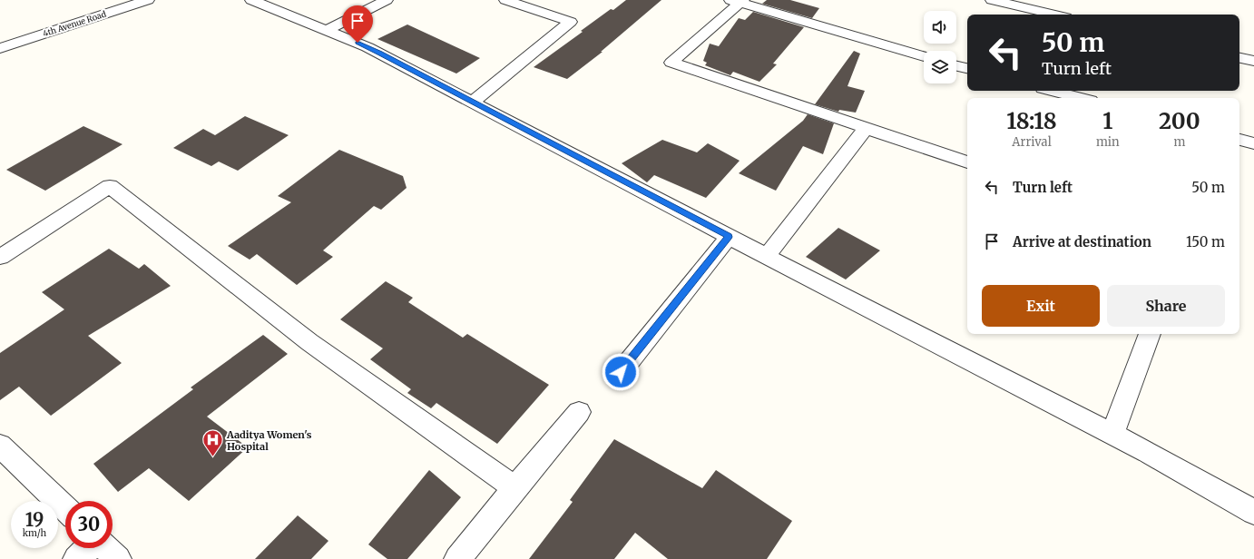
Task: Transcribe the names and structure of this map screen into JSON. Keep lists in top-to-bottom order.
{
  "streets": {
    "street": ["4th Avenue Road"]
  },
  "places": {
    "hospital": ["Aaditya Women's Hospital"]
  },
  "page": {
    "turn": ["50 m", "Turn left"],
    "eta": [
      "18:18",
      "Arrival",
      "1",
      "min",
      "200",
      "m"
    ],
    "list": [
      {
        "name": "Turn left",
        "value": "50 m"
      },
      {
        "name": "Arrive at destination",
        "value": "150 m"
      }
    ],
    "buttons": ["Exit", "Share"],
    "speed": "19 km/h",
    "limit": "30"
  }
}
